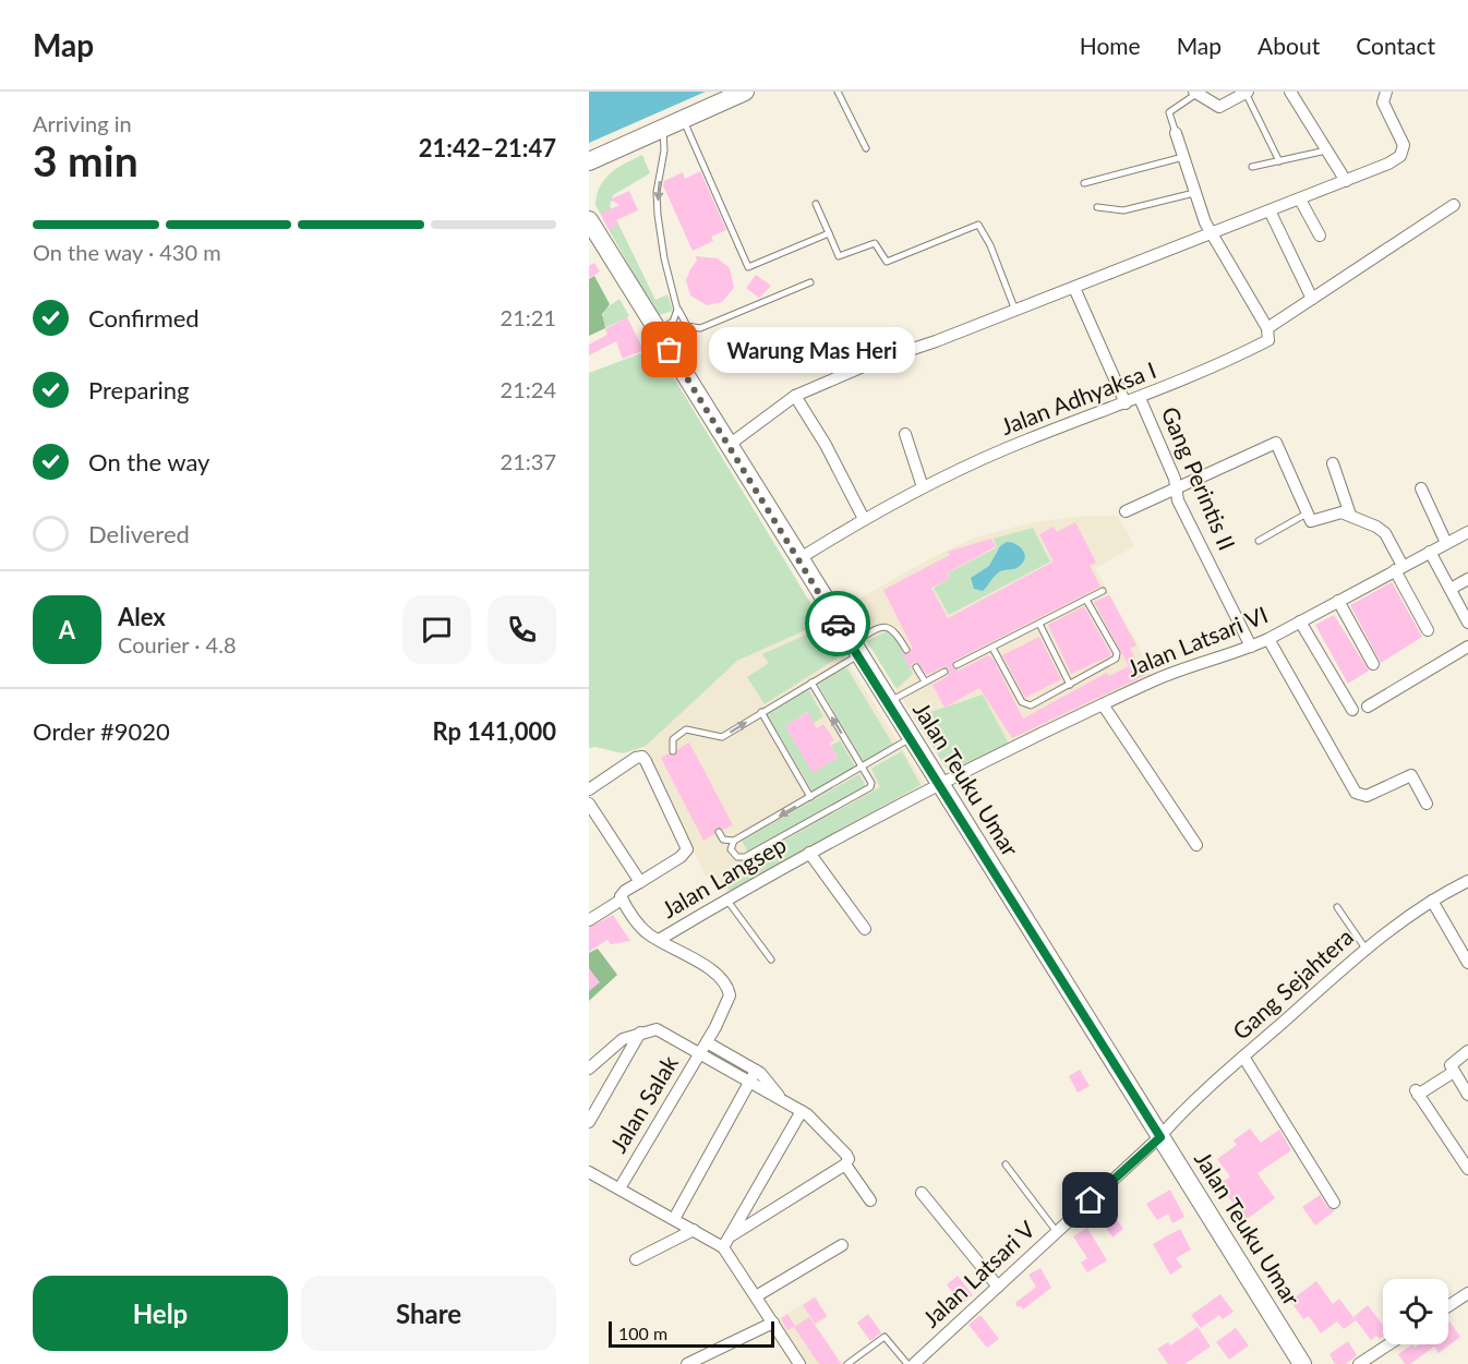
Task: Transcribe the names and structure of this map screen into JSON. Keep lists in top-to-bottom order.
{
  "streets": {
    "highway": ["Jalan Teuku Umar"],
    "street": [
      "Jalan Adhyaksa I",
      "Gang Perintis II",
      "Jalan Latsari VI",
      "Jalan Langsep",
      "Gang Sejahtera",
      "Jalan Salak",
      "Jalan Latsari V"
    ]
  },
  "crossings": [
    ["Jalan Adhyaksa I", "Gang Perintis II"],
    ["Jalan Adhyaksa I", "Jalan Teuku Umar"],
    ["Gang Perintis II", "Jalan Latsari VI"],
    ["Jalan Latsari VI", "Jalan Teuku Umar"],
    ["Jalan Latsari VI", "Jalan Langsep"],
    ["Jalan Teuku Umar", "Jalan Langsep"],
    ["Jalan Teuku Umar", "Gang Sejahtera"],
    ["Jalan Teuku Umar", "Jalan Latsari V"],
    ["Jalan Langsep", "Jalan Salak"],
    ["Gang Sejahtera", "Jalan Latsari V"]
  ],
  "places": ["Warung Mas Heri"],
  "scale_bar": "100 m",
  "page": {
    "header": "Map",
    "nav": [
      "Home",
      "Map",
      "About",
      "Contact"
    ],
    "heading": ["3 min", "Arriving in", "21:42–21:47"],
    "panel": [
      "Alex",
      "Courier · 4.8",
      "Order #9020",
      "Rp 141,000"
    ],
    "bar": "On the way · 430 m",
    "list": [
      ["Confirmed", "21:21"],
      ["Preparing", "21:24"],
      ["On the way", "21:37"],
      "Delivered"
    ],
    "bubble": "Warung Mas Heri",
    "round": "A",
    "buttons": ["Help", "Share"],
    "scale": "100 m"
  }
}
